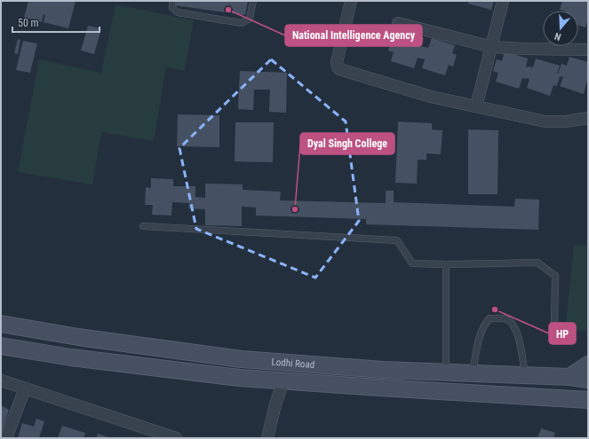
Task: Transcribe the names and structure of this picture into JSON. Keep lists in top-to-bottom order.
{
  "streets": {
    "main road": ["Lodhi Road"]
  },
  "places": ["National Intelligence Agency", "Dyal Singh College", "HP"],
  "scale_bar": "50 m",
  "north": "bottom"
}
